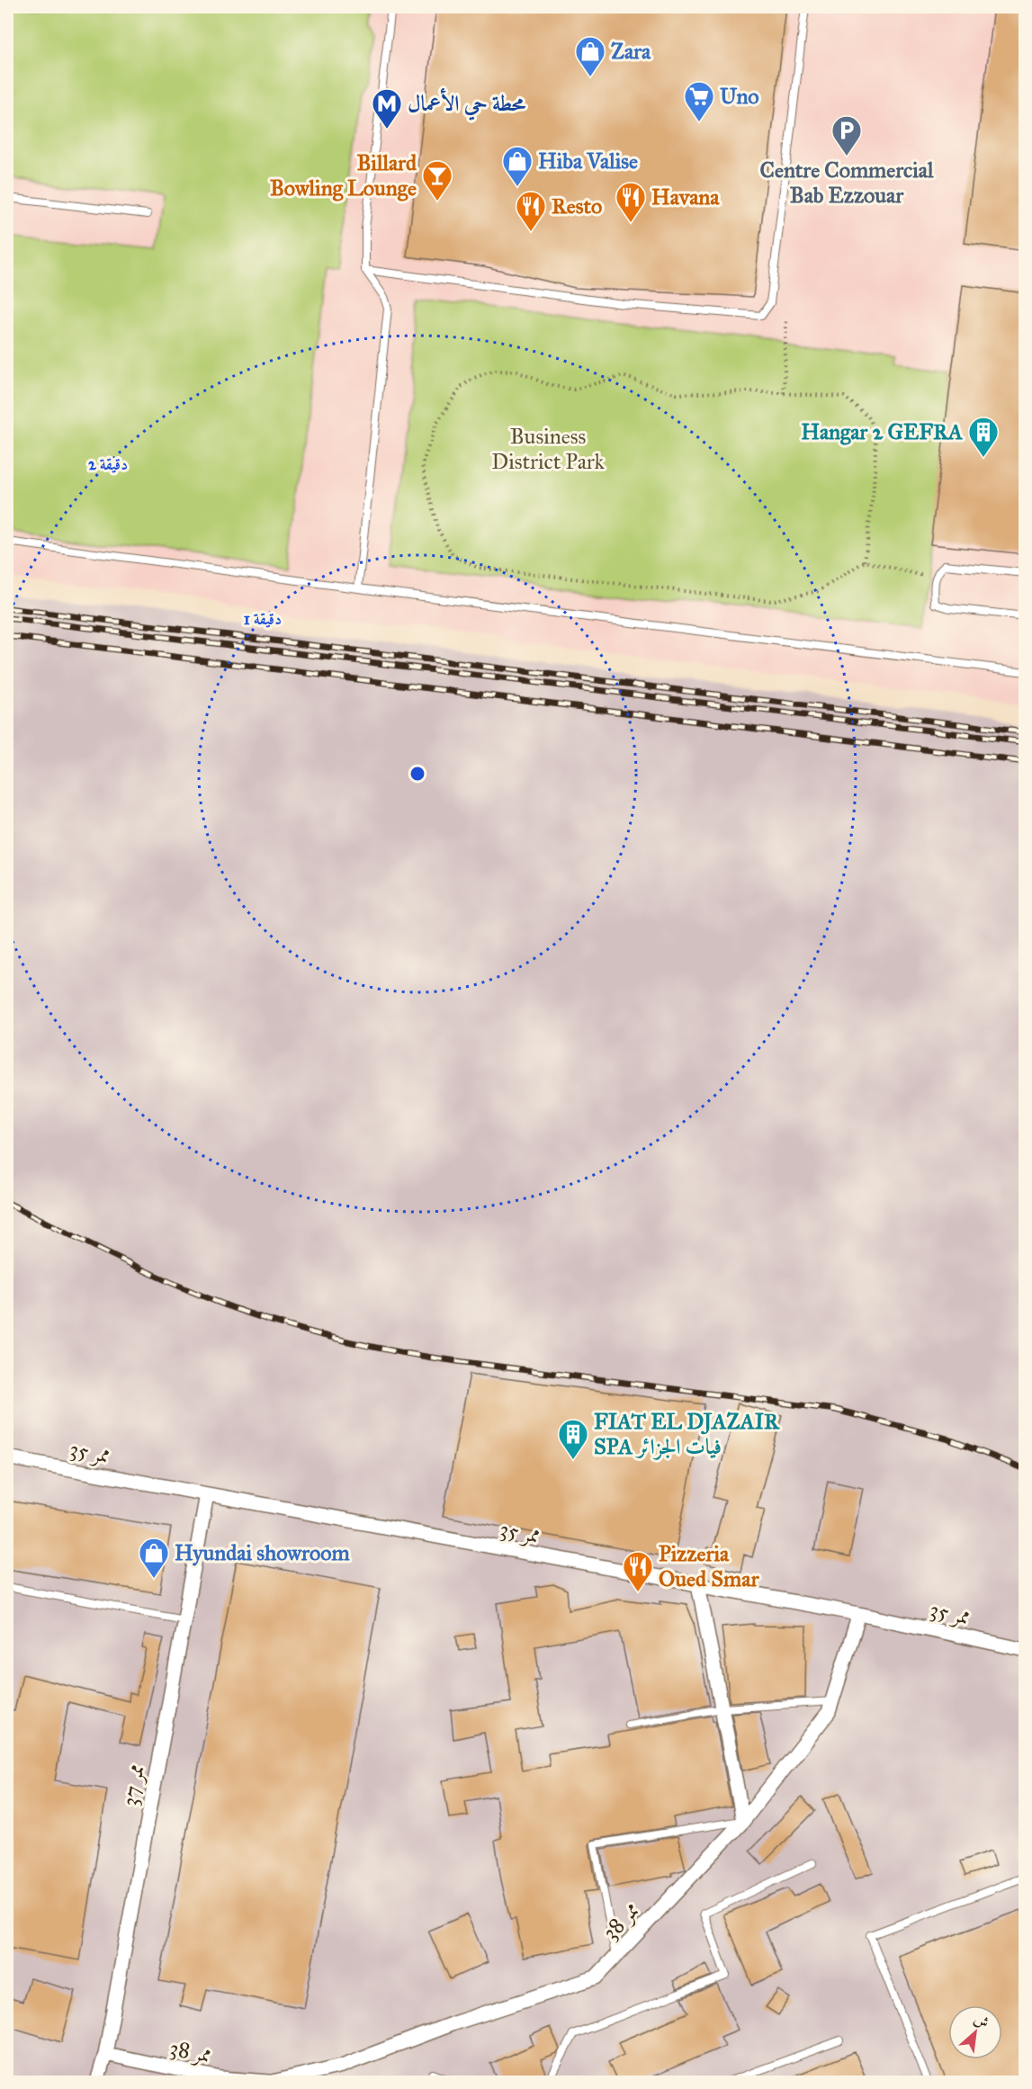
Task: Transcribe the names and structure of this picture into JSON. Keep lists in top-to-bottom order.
{
  "streets": {
    "street": ["ممر 35", "ممر 37", "ممر 38"]
  },
  "crossings": [
    ["ممر 35", "ممر 37"],
    ["ممر 35", "ممر 38"],
    ["ممر 37", "ممر 38"]
  ],
  "parks": ["Business District Park"],
  "places": {
    "shop": ["Zara", "Hiba Valise", "Hyundai showroom"],
    "supermarket": ["Uno"],
    "metro station": ["محطة حي الأعمال"],
    "parking": ["Centre Commercial Bab Ezzouar"],
    "bar": ["Billard Bowling Lounge"],
    "restaurant": ["Havana", "Resto", "Pizzeria Oued Smar"],
    "building": ["Hangar 2 GEFRA", "FIAT EL DJAZAIR SPA فيات الجزائر"]
  },
  "north": "top right",
  "rings": ["2 دقيقة", "1 دقيقة"]
}
